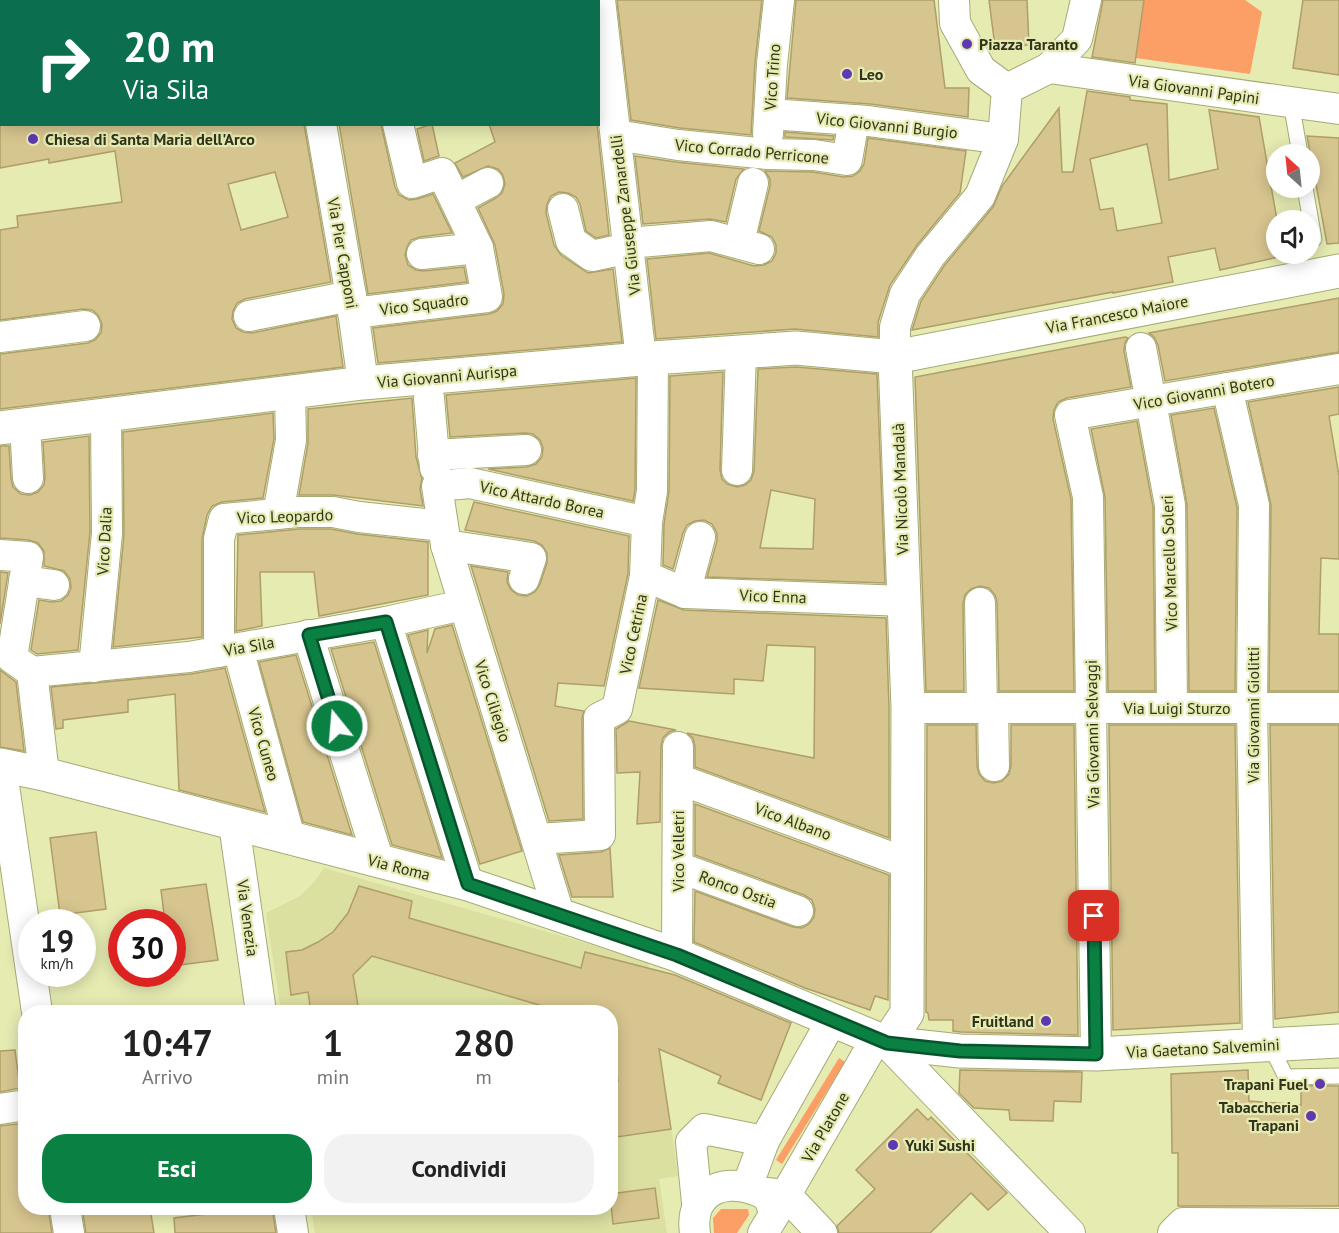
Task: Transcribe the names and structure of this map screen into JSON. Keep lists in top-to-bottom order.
{
  "streets": {
    "main road": [
      "Via Francesco Maiore",
      "Via Giovanni Aurispa",
      "Via Nicolò Mandalà",
      "Via Roma",
      "Via Gaetano Salvemini"
    ],
    "street": [
      "Vico Trino",
      "Via Giovanni Papini",
      "Vico Giovanni Burgio",
      "Vico Corrado Perricone",
      "Via Giuseppe Zanardelli",
      "Via Pier Capponi",
      "Vico Squadro",
      "Vico Giovanni Botero",
      "Vico Attardo Borea",
      "Vico Leopardo",
      "Vico Dalia",
      "Vico Marcello Soleri",
      "Vico Enna",
      "Vico Cetrina",
      "Via Sila",
      "Vico Ciliegio",
      "Via Luigi Sturzo",
      "Via Giovanni Giolitti",
      "Via Giovanni Selvaggi",
      "Vico Cuneo",
      "Vico Albano",
      "Vico Velletri",
      "Ronco Ostia",
      "Via Venezia",
      "Via Platone"
    ]
  },
  "crossings": [
    ["Vico Trino", "Vico Giovanni Burgio"],
    ["Vico Trino", "Vico Corrado Perricone"],
    ["Vico Giovanni Burgio", "Vico Corrado Perricone"],
    ["Vico Giovanni Burgio", "Via Nicolò Mandalà"],
    ["Vico Corrado Perricone", "Via Giuseppe Zanardelli"],
    ["Via Giuseppe Zanardelli", "Via Giovanni Aurispa"],
    ["Via Giuseppe Zanardelli", "Vico Cetrina"],
    ["Via Pier Capponi", "Vico Squadro"],
    ["Via Pier Capponi", "Via Giovanni Aurispa"],
    ["Via Francesco Maiore", "Via Giovanni Aurispa"],
    ["Via Francesco Maiore", "Via Nicolò Mandalà"],
    ["Via Giovanni Aurispa", "Via Nicolò Mandalà"],
    ["Via Giovanni Aurispa", "Vico Dalia"],
    ["Via Giovanni Aurispa", "Vico Cetrina"],
    ["Vico Giovanni Botero", "Vico Marcello Soleri"],
    ["Vico Giovanni Botero", "Via Giovanni Giolitti"],
    ["Vico Giovanni Botero", "Via Giovanni Selvaggi"],
    ["Via Nicolò Mandalà", "Vico Enna"],
    ["Via Nicolò Mandalà", "Via Luigi Sturzo"],
    ["Via Nicolò Mandalà", "Vico Albano"],
    ["Via Nicolò Mandalà", "Via Roma"],
    ["Via Nicolò Mandalà", "Via Gaetano Salvemini"],
    ["Via Nicolò Mandalà", "Via Platone"],
    ["Vico Attardo Borea", "Vico Cetrina"],
    ["Vico Attardo Borea", "Vico Ciliegio"],
    ["Vico Leopardo", "Via Sila"],
    ["Vico Leopardo", "Vico Ciliegio"],
    ["Vico Leopardo", "Vico Cuneo"],
    ["Vico Dalia", "Via Sila"],
    ["Vico Marcello Soleri", "Via Luigi Sturzo"],
    ["Vico Enna", "Vico Cetrina"],
    ["Vico Cetrina", "Vico Ciliegio"],
    ["Via Sila", "Vico Ciliegio"],
    ["Via Sila", "Vico Cuneo"],
    ["Vico Ciliegio", "Via Roma"],
    ["Via Luigi Sturzo", "Via Giovanni Giolitti"],
    ["Via Luigi Sturzo", "Via Giovanni Selvaggi"],
    ["Via Giovanni Giolitti", "Via Gaetano Salvemini"],
    ["Via Giovanni Selvaggi", "Via Gaetano Salvemini"],
    ["Vico Cuneo", "Via Roma"],
    ["Vico Albano", "Vico Velletri"],
    ["Vico Velletri", "Via Roma"],
    ["Vico Velletri", "Ronco Ostia"],
    ["Via Roma", "Via Venezia"],
    ["Via Roma", "Via Gaetano Salvemini"],
    ["Via Roma", "Via Platone"],
    ["Via Gaetano Salvemini", "Via Platone"]
  ],
  "places": [
    "Piazza Taranto",
    "Leo",
    "Chiesa di Santa Maria dell'Arco",
    "Fruitland",
    "Trapani Fuel",
    "Tabaccheria Trapani",
    "Yuki Sushi"
  ],
  "north": "top left",
  "page": {
    "turn": ["20 m", "Via Sila"],
    "speed": "19 km/h",
    "limit": "30",
    "eta": [
      "10:47",
      "Arrivo",
      "1",
      "min",
      "280",
      "m"
    ],
    "buttons": ["Esci", "Condividi"]
  }
}
